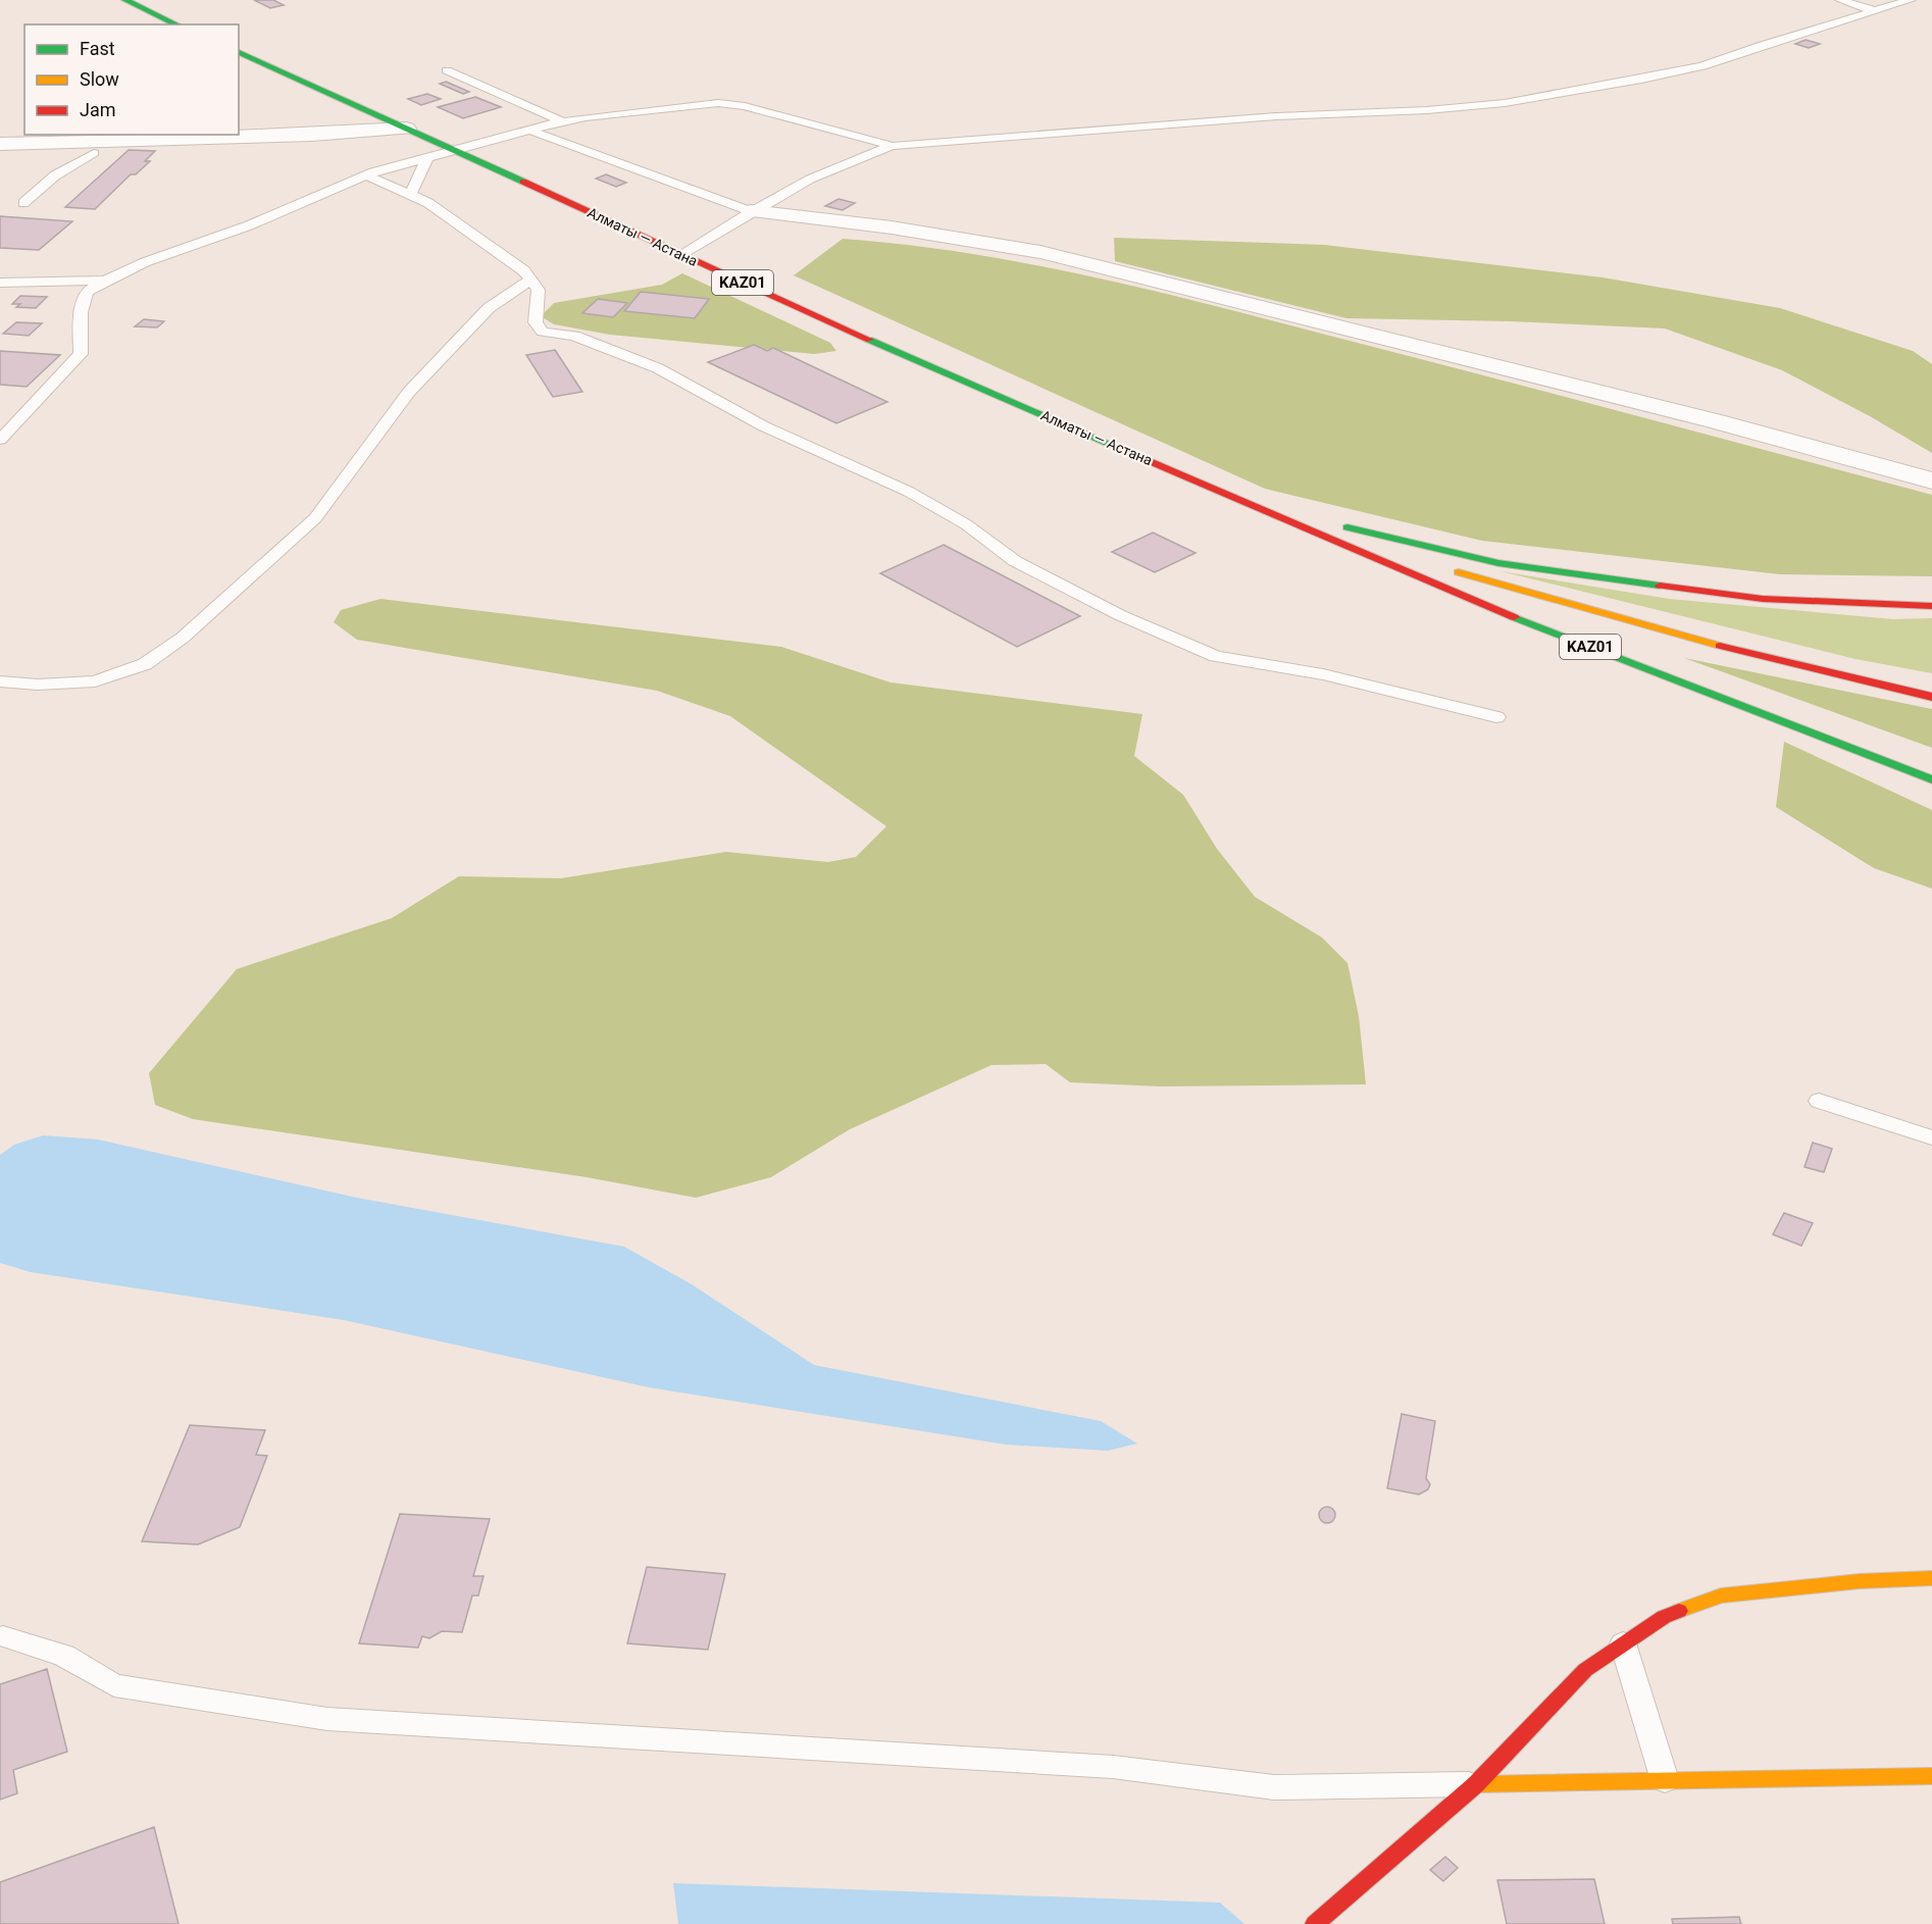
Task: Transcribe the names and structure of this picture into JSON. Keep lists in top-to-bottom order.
{
  "streets": {
    "main road": ["Алматы — Астана", "KАZ01"]
  },
  "crossings": [
    ["Алматы — Астана", "KАZ01"]
  ],
  "legend": ["Fast", "Slow", "Jam"]
}
